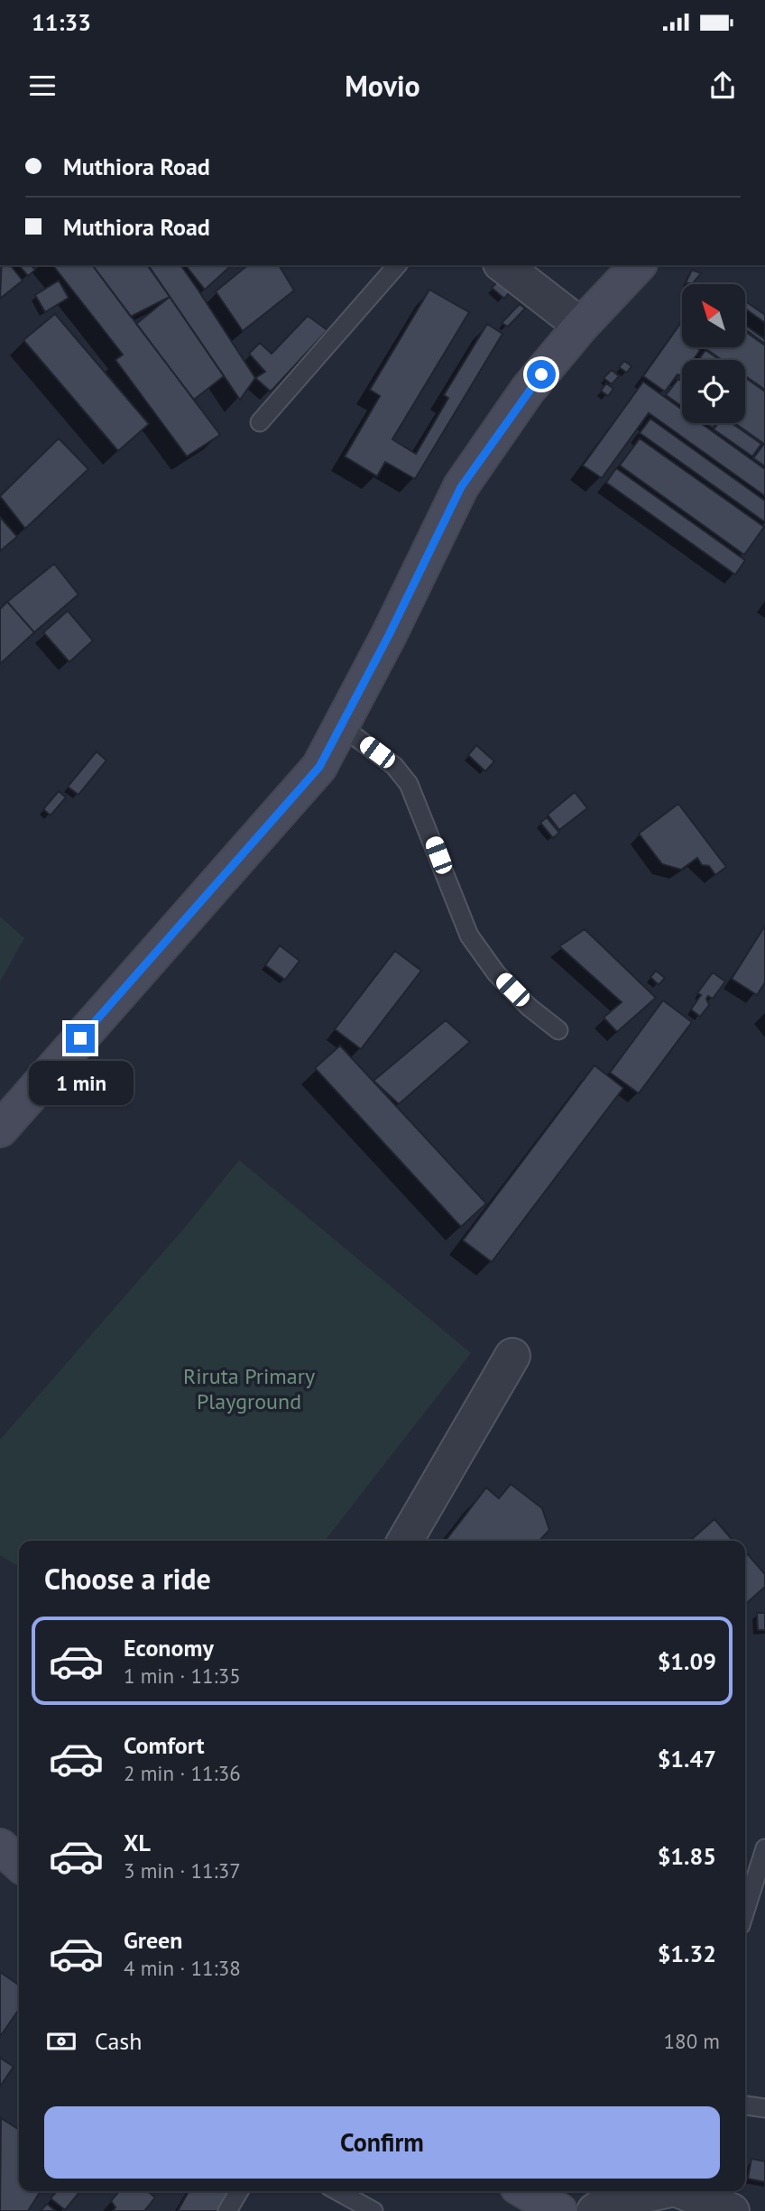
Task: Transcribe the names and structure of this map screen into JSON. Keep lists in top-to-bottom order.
{
  "parks": ["Riruta Primary Playground"],
  "north": "top left",
  "page": {
    "status": "11:33",
    "header": "Movio",
    "banner": ["Muthiora Road", "Muthiora Road"],
    "bubble": "1 min",
    "heading": "Choose a ride",
    "list": [
      {
        "name": "Economy",
        "note": "1 min · 11:35",
        "value": "$1.09"
      },
      {
        "name": "Comfort",
        "note": "2 min · 11:36",
        "value": "$1.47"
      },
      {
        "name": "XL",
        "note": "3 min · 11:37",
        "value": "$1.85"
      },
      {
        "name": "Green",
        "note": "4 min · 11:38",
        "value": "$1.32"
      }
    ],
    "pay": ["Cash", "180 m"],
    "buttons": "Confirm"
  }
}
